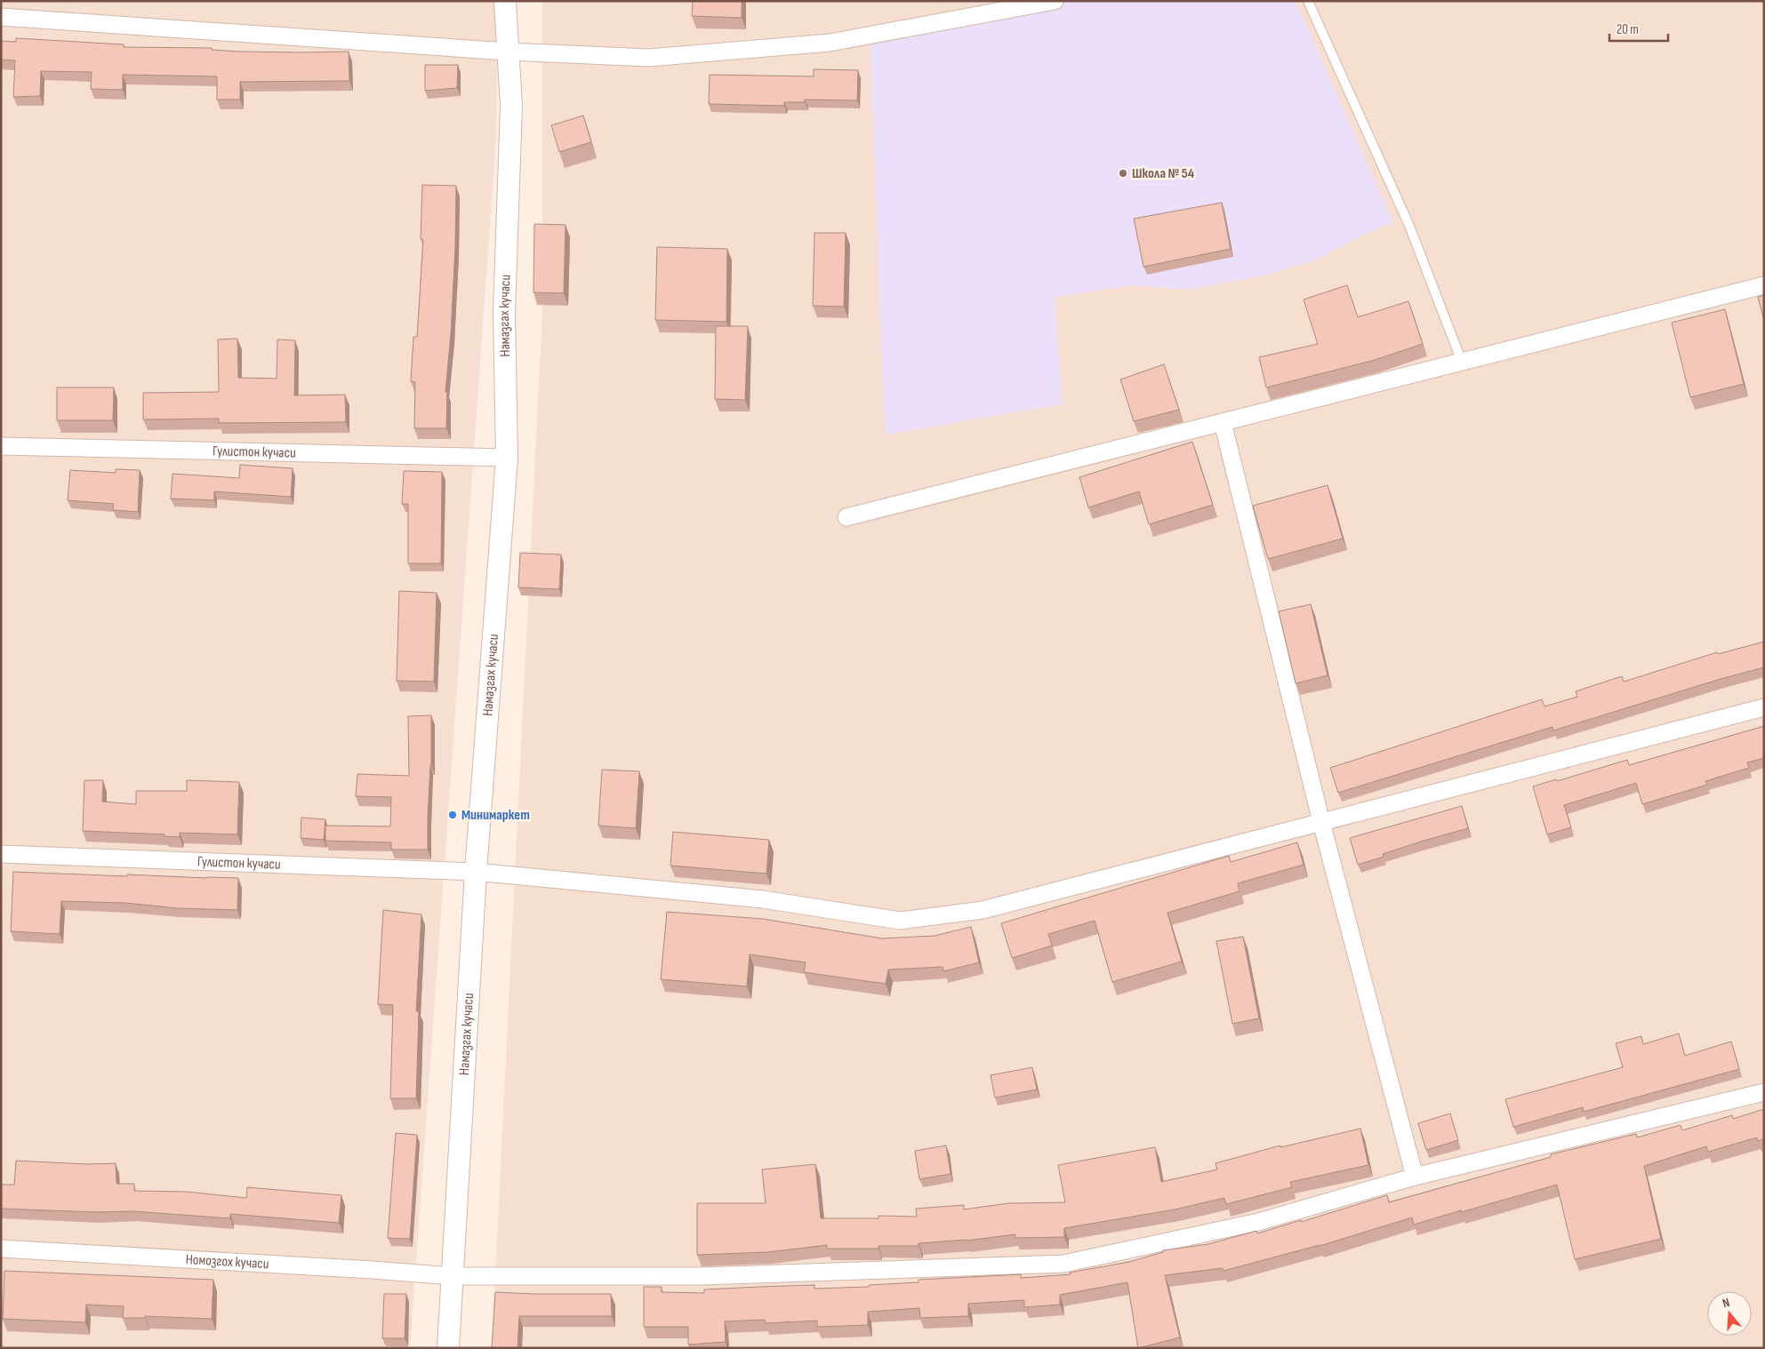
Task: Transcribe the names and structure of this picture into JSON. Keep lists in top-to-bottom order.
{
  "streets": {
    "street": ["Намазгах кучаси", "Гулистон кучаси", "Номозгох кучаси"]
  },
  "crossings": [
    ["Намазгах кучаси", "Гулистон кучаси"],
    ["Намазгах кучаси", "Номозгох кучаси"]
  ],
  "places": ["Школа № 54", "Минимаркет"],
  "scale_bar": "20 m",
  "north": "top"
}
